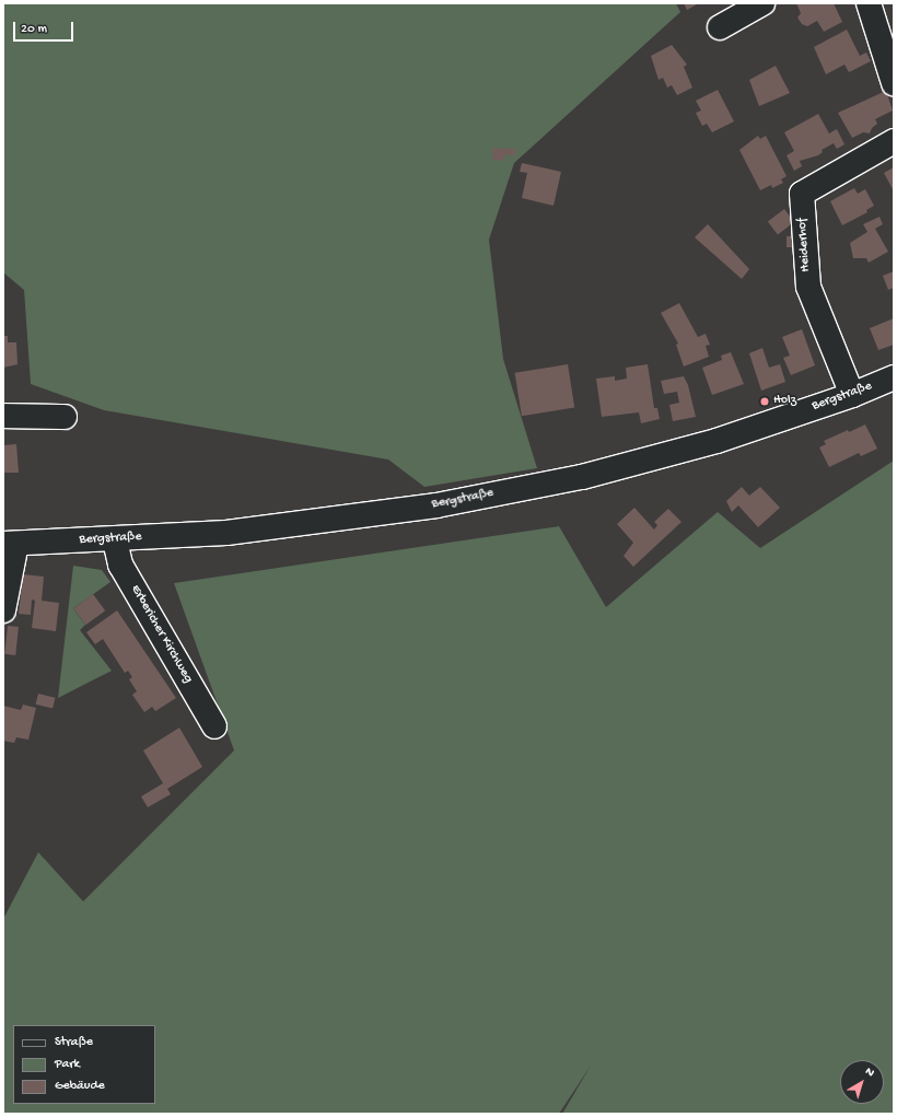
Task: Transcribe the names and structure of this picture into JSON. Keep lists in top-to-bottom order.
{
  "streets": {
    "street": ["Heiderhof", "Bergstraße", "Erbericher Kirchweg"]
  },
  "crossings": [
    ["Heiderhof", "Bergstraße"],
    ["Bergstraße", "Erbericher Kirchweg"]
  ],
  "places": ["Holz"],
  "legend": ["Straße", "Park", "Gebäude"],
  "scale_bar": "20 m",
  "north": "top right"
}
